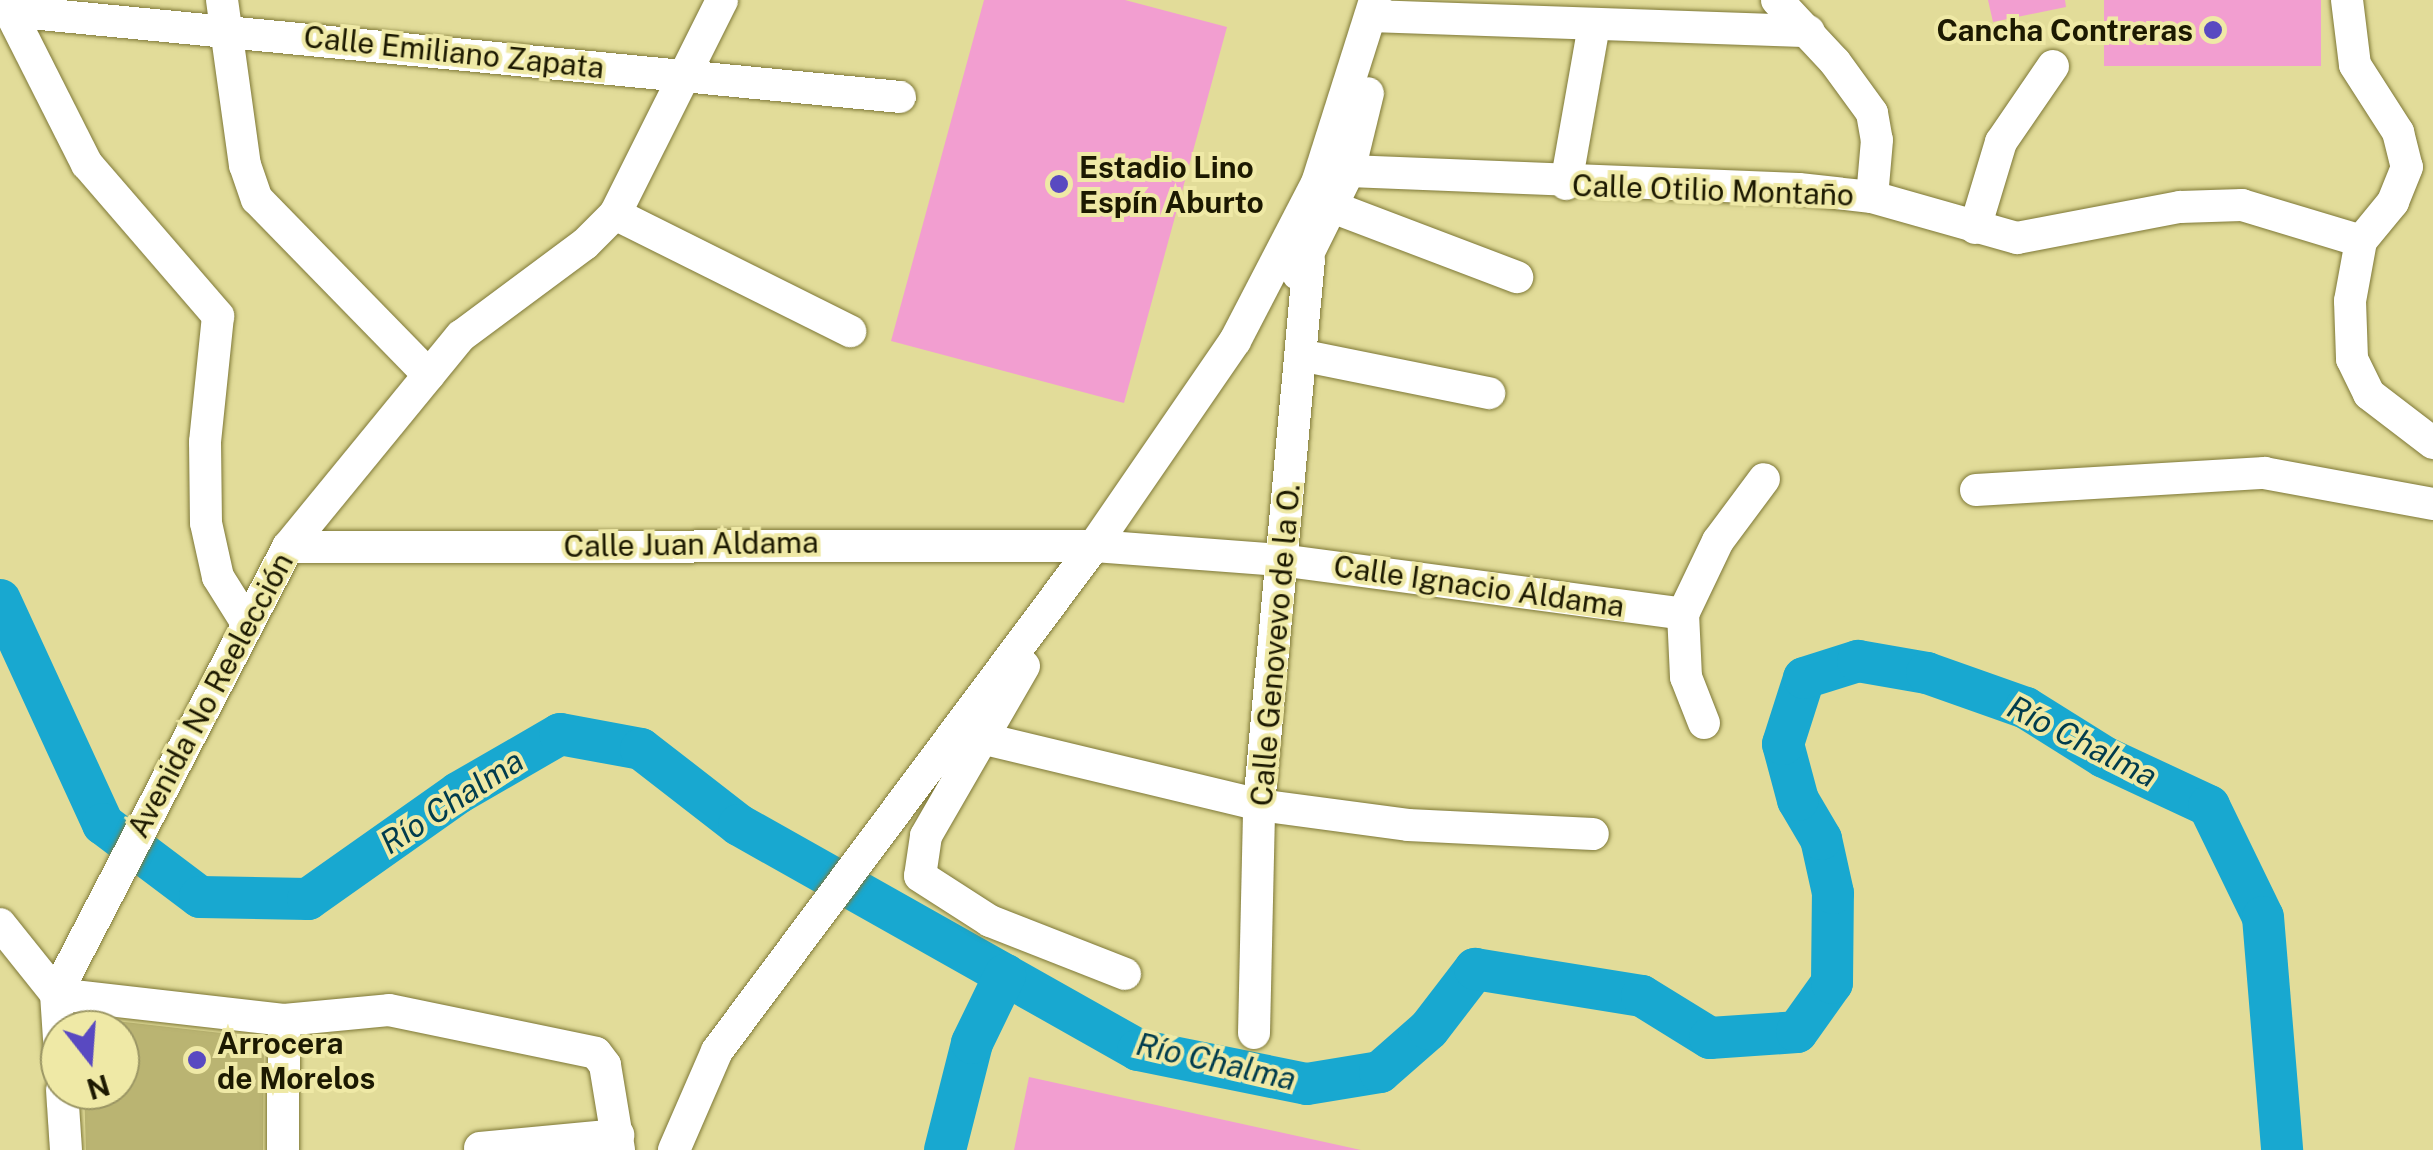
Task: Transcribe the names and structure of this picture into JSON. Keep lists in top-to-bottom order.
{
  "streets": {
    "street": [
      "Calle Emiliano Zapata",
      "Calle Otilio Montaño",
      "Calle Juan Aldama",
      "Calle Ignacio Aldama",
      "Calle Genovevo de la O.",
      "Avenida No Reelección"
    ]
  },
  "crossings": [
    ["Calle Emiliano Zapata", "Avenida No Reelección"],
    ["Calle Juan Aldama", "Calle Ignacio Aldama"],
    ["Calle Juan Aldama", "Avenida No Reelección"],
    ["Calle Ignacio Aldama", "Calle Genovevo de la O."]
  ],
  "water": ["Río Chalma"],
  "places": ["Cancha Contreras", "Estadio Lino Espín Aburto", "Arrocera de Morelos"],
  "north": "bottom"
}
